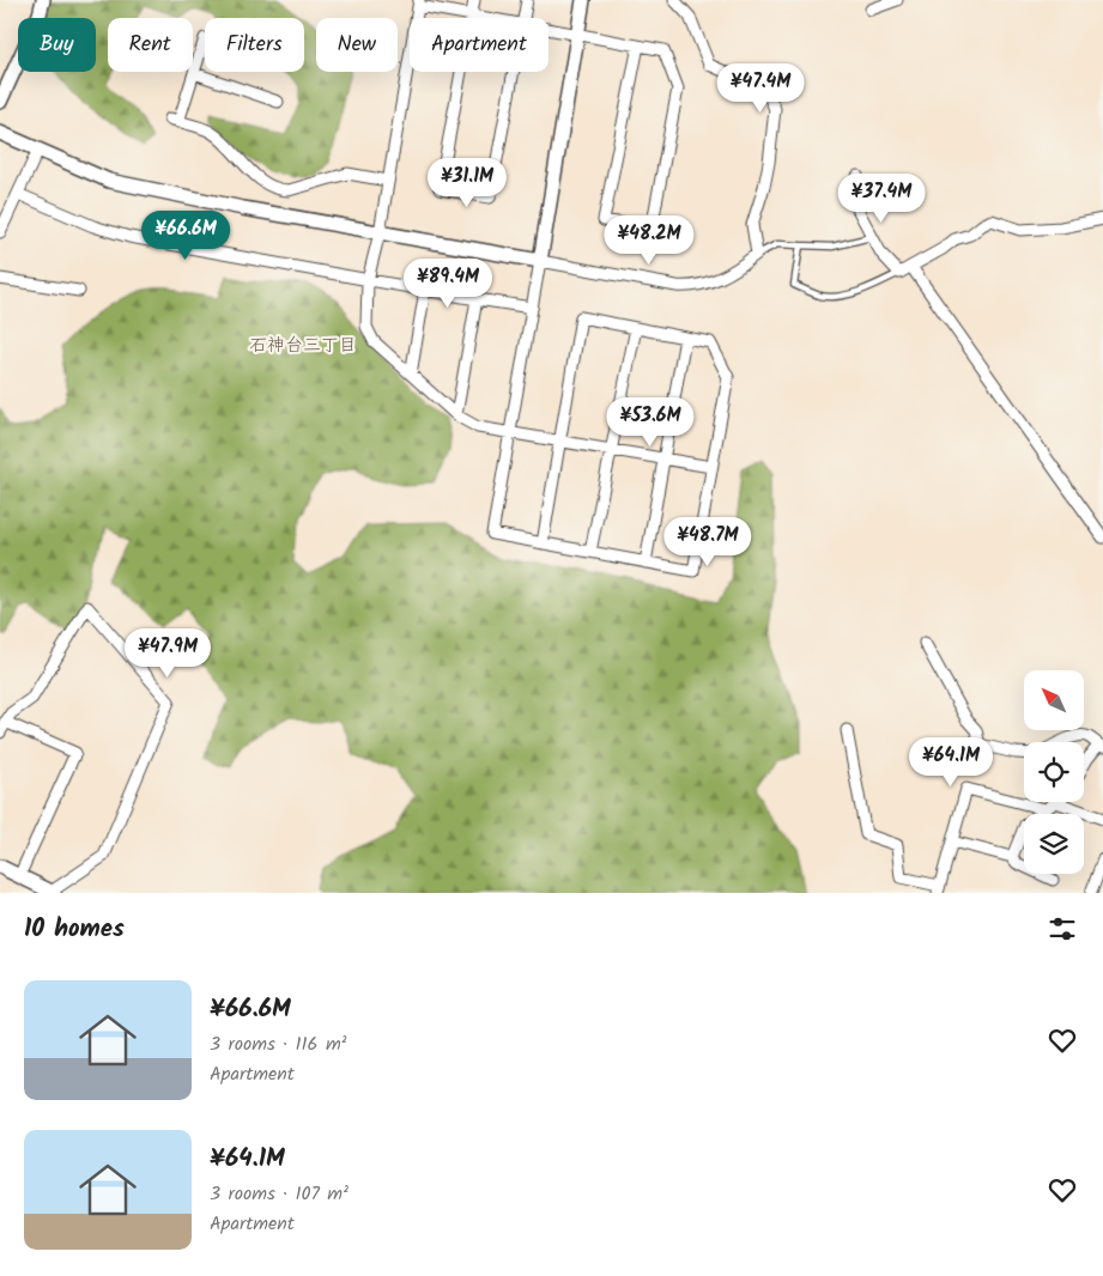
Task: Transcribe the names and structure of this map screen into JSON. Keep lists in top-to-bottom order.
{
  "districts": ["石神台三丁目"],
  "north": "top left",
  "page": {
    "chip": [
      "Buy",
      "Rent",
      "Filters",
      "New",
      "Apartment"
    ],
    "price": [
      "¥47.4M",
      "¥31.1M",
      "¥37.4M",
      "¥66.6M",
      "¥48.2M",
      "¥89.4M",
      "¥53.6M",
      "¥48.7M",
      "¥47.9M",
      "¥64.1M"
    ],
    "heading": "10 homes",
    "list": [
      {
        "name": "¥66.6M",
        "note": "3 rooms · 116 m² · Apartment"
      },
      {
        "name": "¥64.1M",
        "note": "3 rooms · 107 m² · Apartment"
      }
    ]
  }
}
